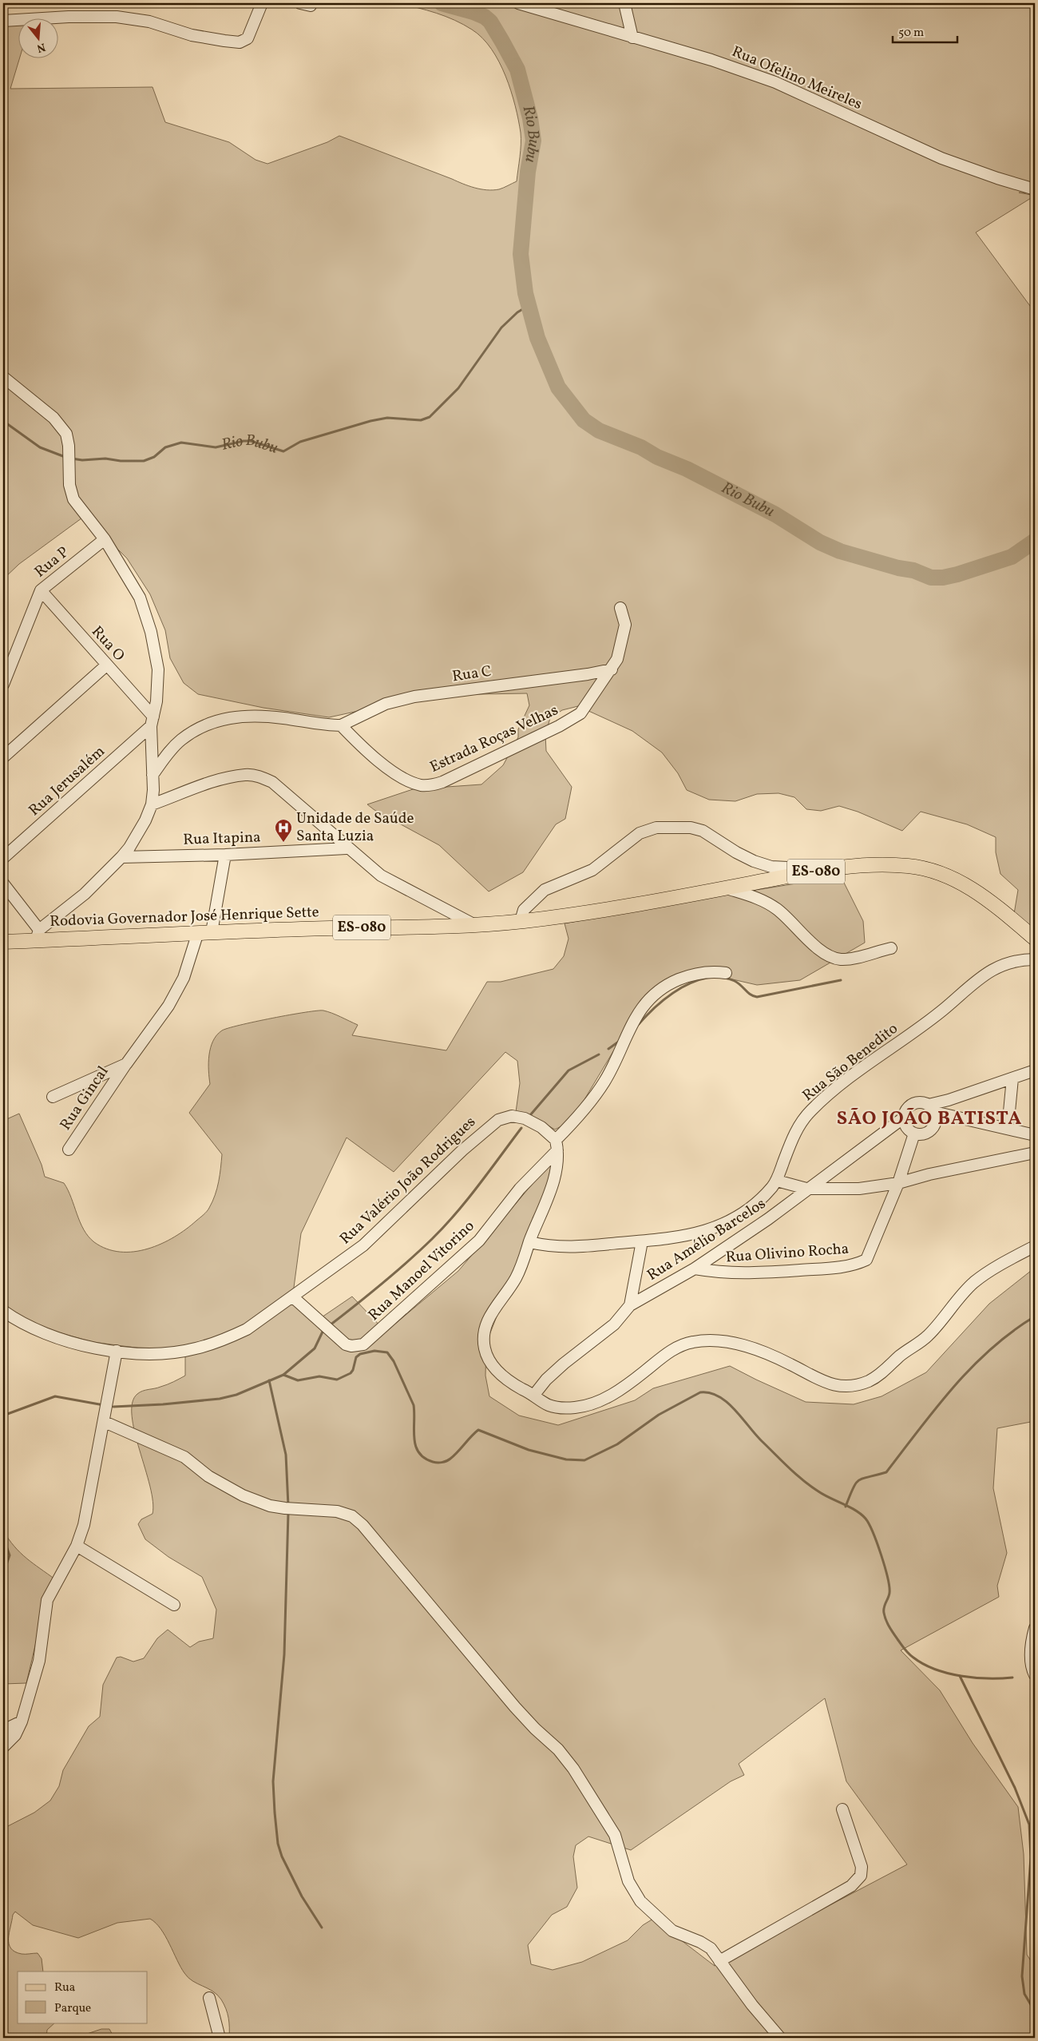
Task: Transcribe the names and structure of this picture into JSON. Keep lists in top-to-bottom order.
{
  "streets": {
    "main road": ["ES-080", "Rodovia Governador José Henrique Sette"],
    "street": [
      "Rua Ofelino Meireles",
      "Rua P",
      "Rua O",
      "Rua C",
      "Estrada Roças Velhas",
      "Rua Jerusalém",
      "Rua Itapina",
      "Rua São Benedito",
      "Rua Gincal",
      "Rua Valério João Rodrigues",
      "Rua Amélio Barcelos",
      "Rua Olivino Rocha",
      "Rua Manoel Vitorino"
    ]
  },
  "crossings": [
    ["Rua P", "Rua O"],
    ["Rua O", "Rua Jerusalém"],
    ["Rua C", "Estrada Roças Velhas"],
    ["Rua Itapina", "Rua Gincal"],
    ["Rodovia Governador José Henrique Sette", "Rua Gincal"],
    ["Rua Valério João Rodrigues", "Rua Manoel Vitorino"],
    ["Rua Amélio Barcelos", "Rua Olivino Rocha"]
  ],
  "districts": ["SÃO JOÃO BATISTA"],
  "water": ["Rio Bubu"],
  "places": {
    "hospital": ["Unidade de Saúde Santa Luzia"]
  },
  "legend": ["Rua", "Parque"],
  "scale_bar": "50 m",
  "north": "bottom"
}
